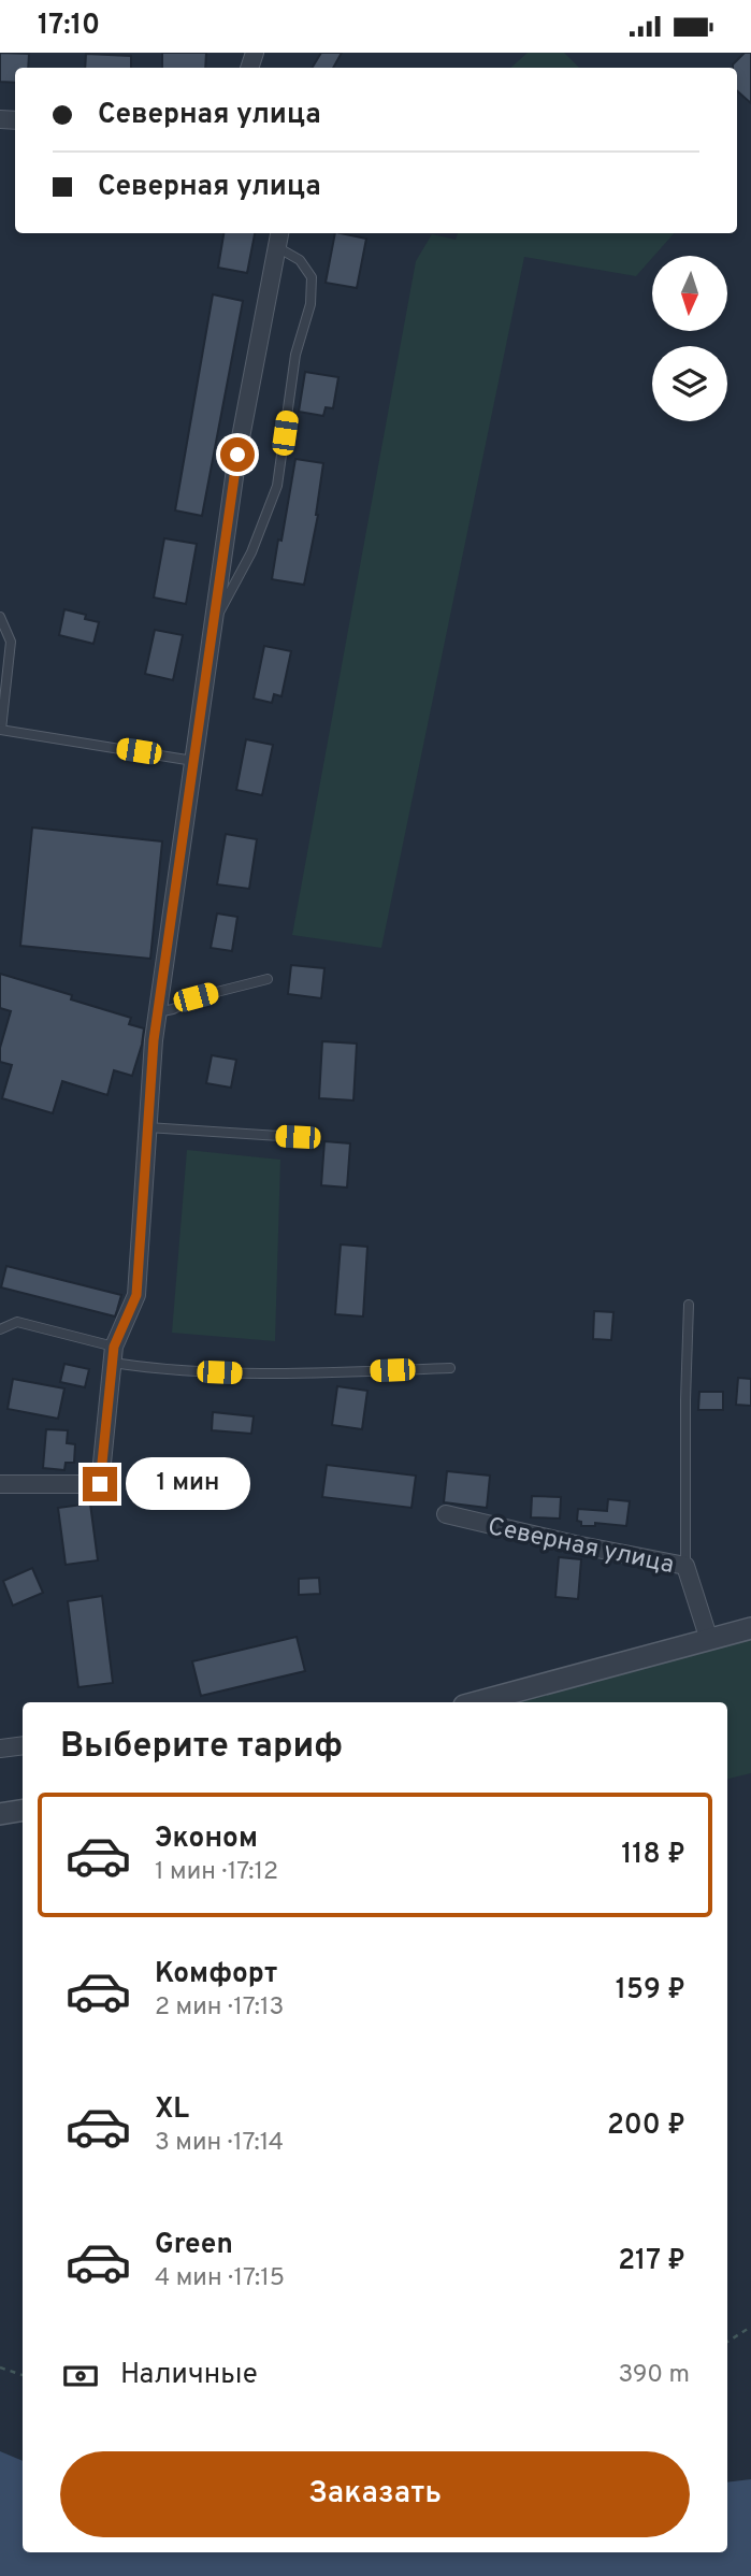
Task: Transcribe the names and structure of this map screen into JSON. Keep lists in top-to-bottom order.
{
  "streets": {
    "street": ["Северная улица"]
  },
  "north": "bottom",
  "page": {
    "status": "17:10",
    "banner": ["Северная улица", "Северная улица"],
    "bubble": "1 мин",
    "heading": "Выберите тариф",
    "list": [
      {
        "name": "Эконом",
        "note": "1 мин · 17:12",
        "value": "118 ₽"
      },
      {
        "name": "Комфорт",
        "note": "2 мин · 17:13",
        "value": "159 ₽"
      },
      {
        "name": "XL",
        "note": "3 мин · 17:14",
        "value": "200 ₽"
      },
      {
        "name": "Green",
        "note": "4 мин · 17:15",
        "value": "217 ₽"
      }
    ],
    "pay": ["Наличные", "390 m"],
    "buttons": "Заказать"
  }
}
